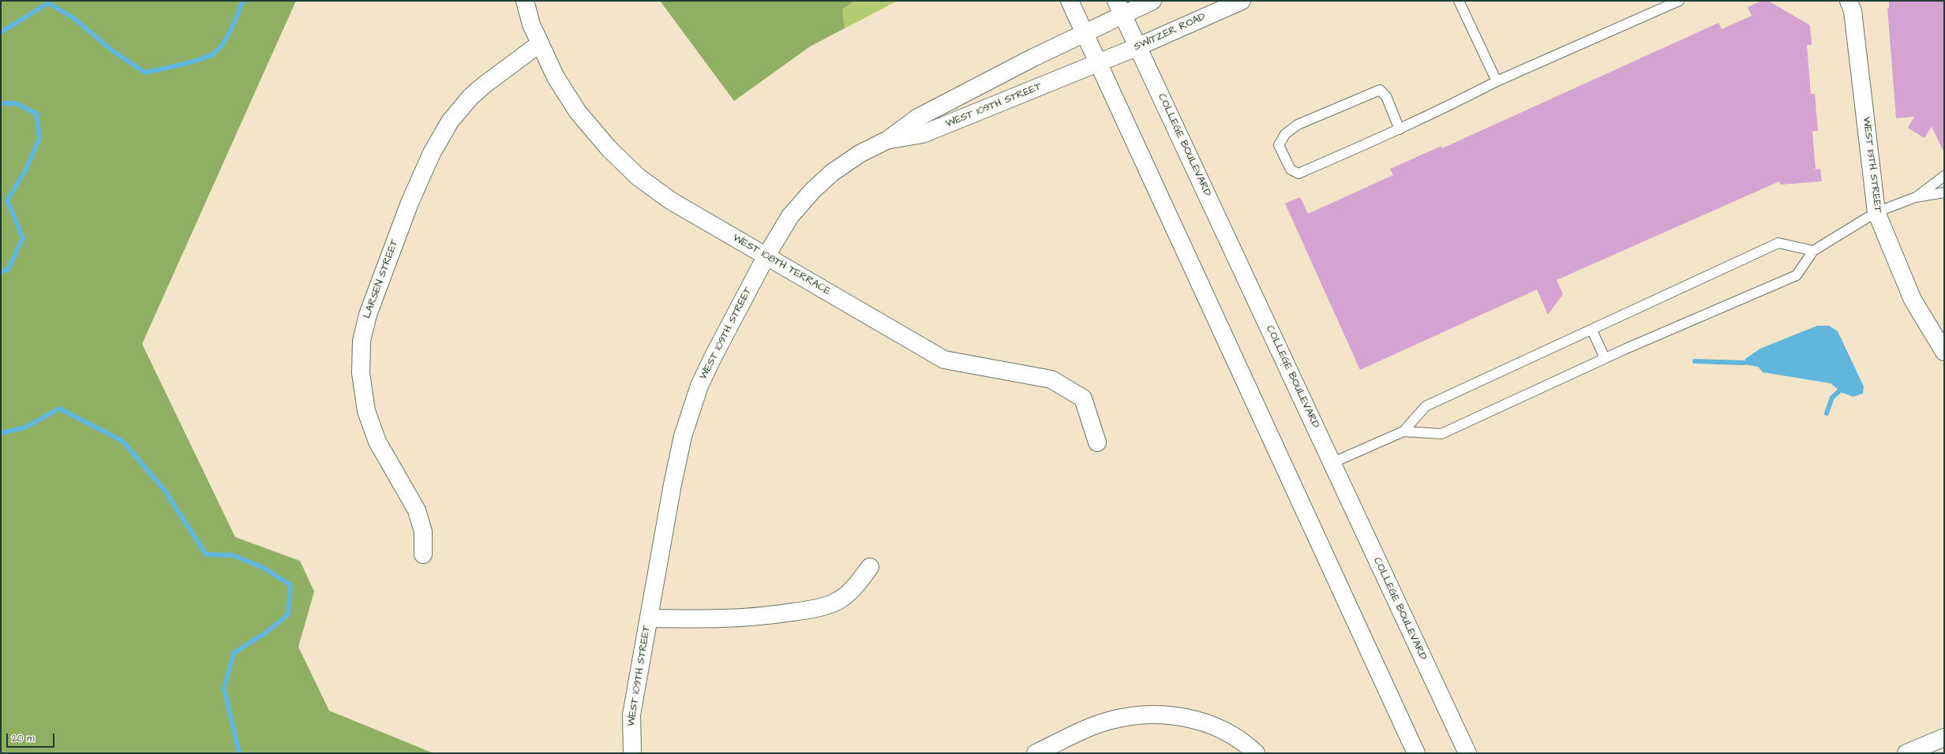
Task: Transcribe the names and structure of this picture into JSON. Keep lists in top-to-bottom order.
{
  "streets": {
    "street": [
      "SWITZER ROAD",
      "WEST 109TH STREET",
      "COLLEGE BOULEVARD",
      "WEST 113TH STREET",
      "WEST 108TH TERRACE",
      "LARSEN STREET"
    ]
  },
  "crossings": [
    ["SWITZER ROAD", "WEST 109TH STREET"],
    ["SWITZER ROAD", "COLLEGE BOULEVARD"],
    ["WEST 109TH STREET", "WEST 108TH TERRACE"],
    ["WEST 108TH TERRACE", "LARSEN STREET"]
  ],
  "scale_bar": "20 m"
}
